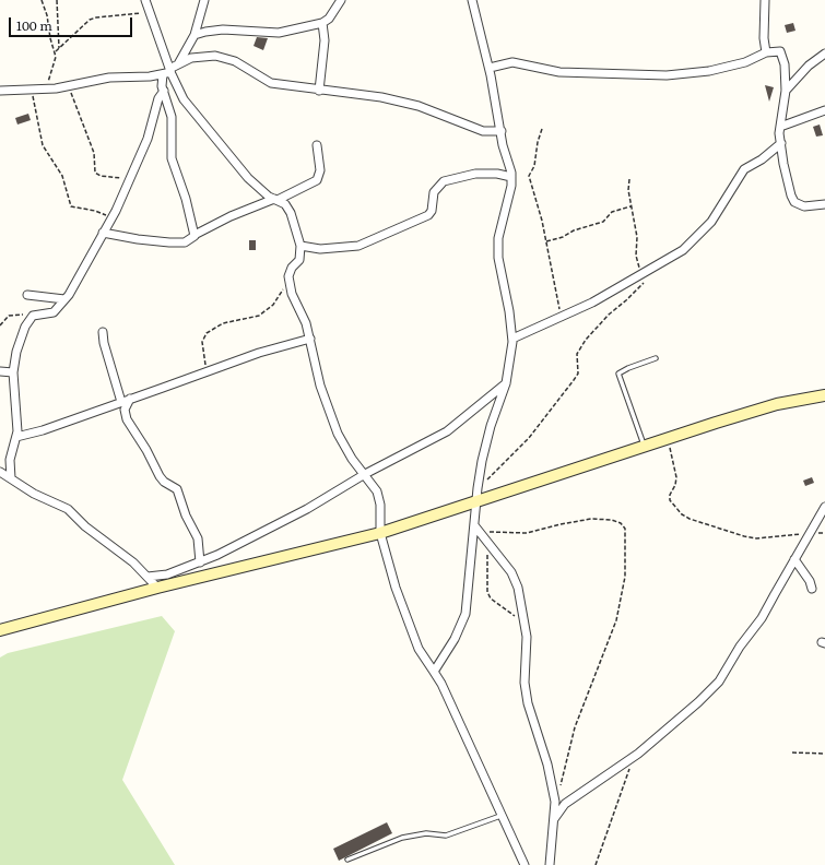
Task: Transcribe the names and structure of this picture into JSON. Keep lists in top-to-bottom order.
{
  "scale_bar": "100 m"
}
